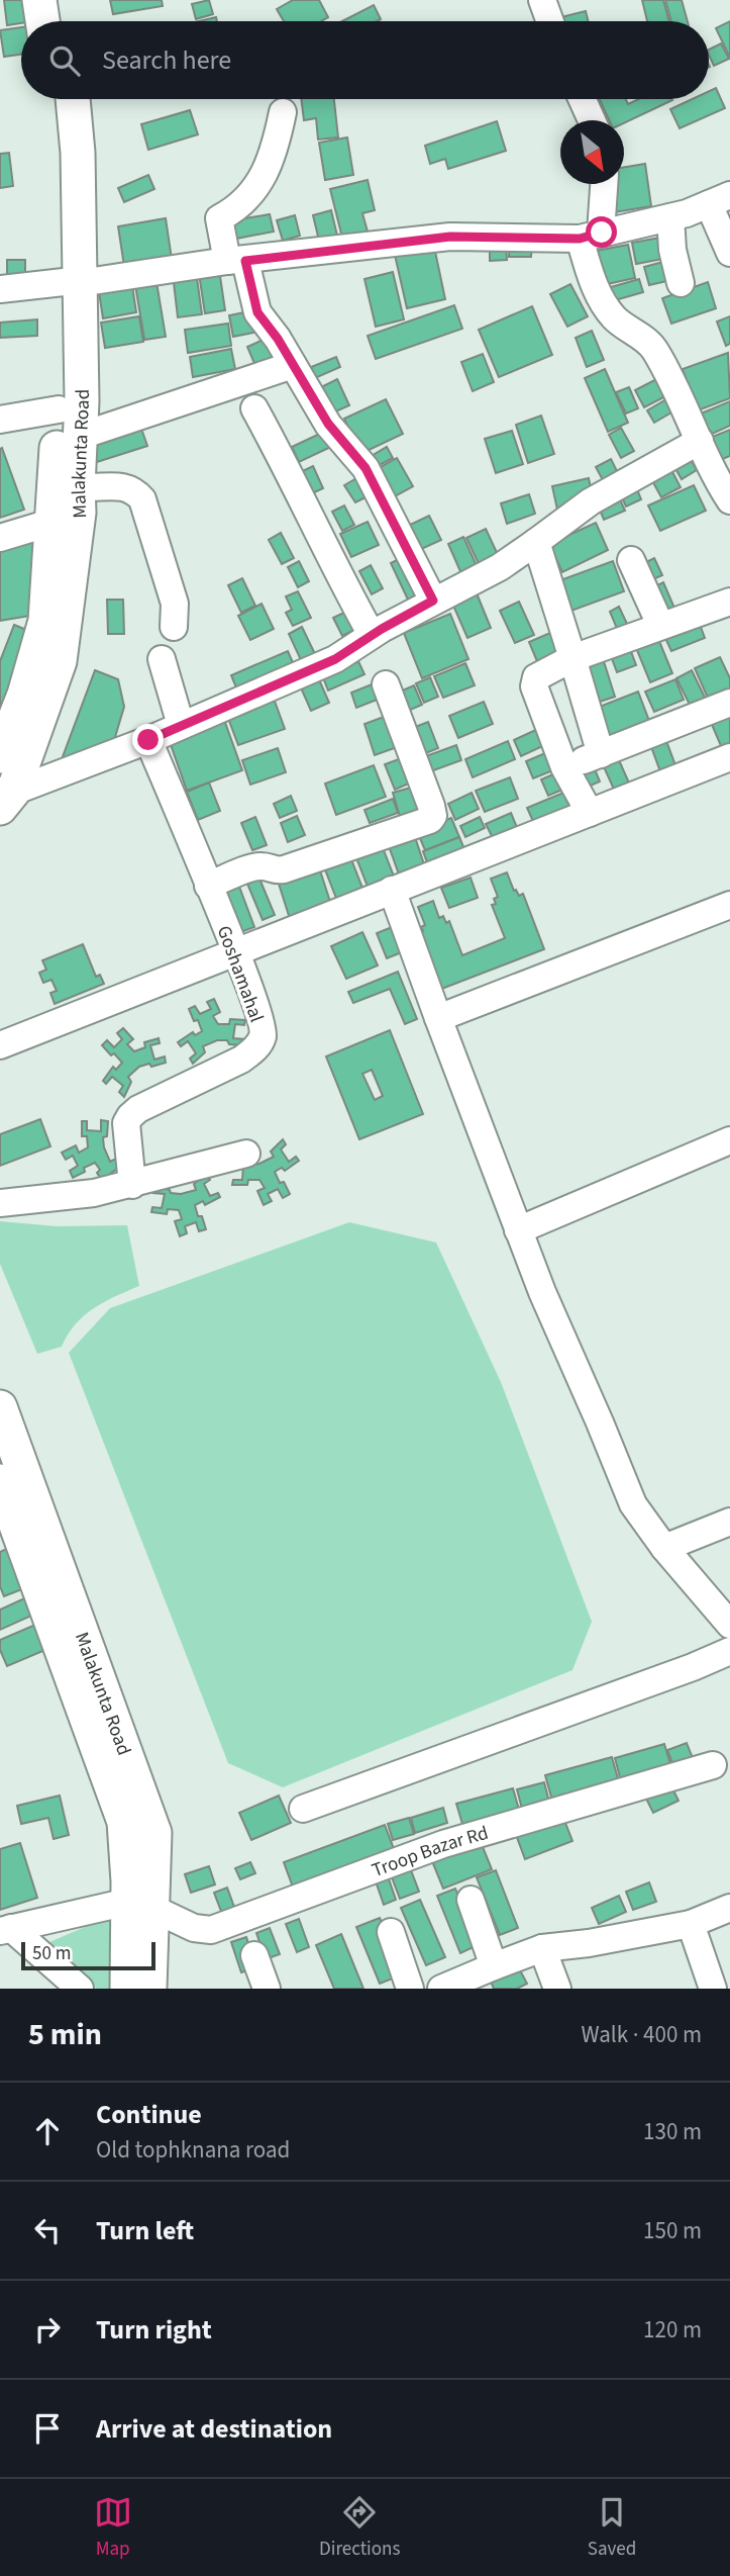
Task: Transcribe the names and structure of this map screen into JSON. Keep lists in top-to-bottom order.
{
  "streets": {
    "main road": ["Malakunta Road"],
    "street": ["Goshamahal", "Troop Bazar Rd"]
  },
  "crossings": [
    ["Malakunta Road", "Troop Bazar Rd"]
  ],
  "scale_bar": "50 m",
  "north": "bottom right",
  "page": {
    "search": "Search here",
    "scale": "50 m",
    "heading": ["5 min", "Walk · 400 m"],
    "list": [
      ["Continue", "Old tophknana road", "130 m"],
      ["Turn left", "150 m"],
      ["Turn right", "120 m"],
      "Arrive at destination"
    ],
    "nav": ["Map", "Directions", "Saved"]
  }
}
